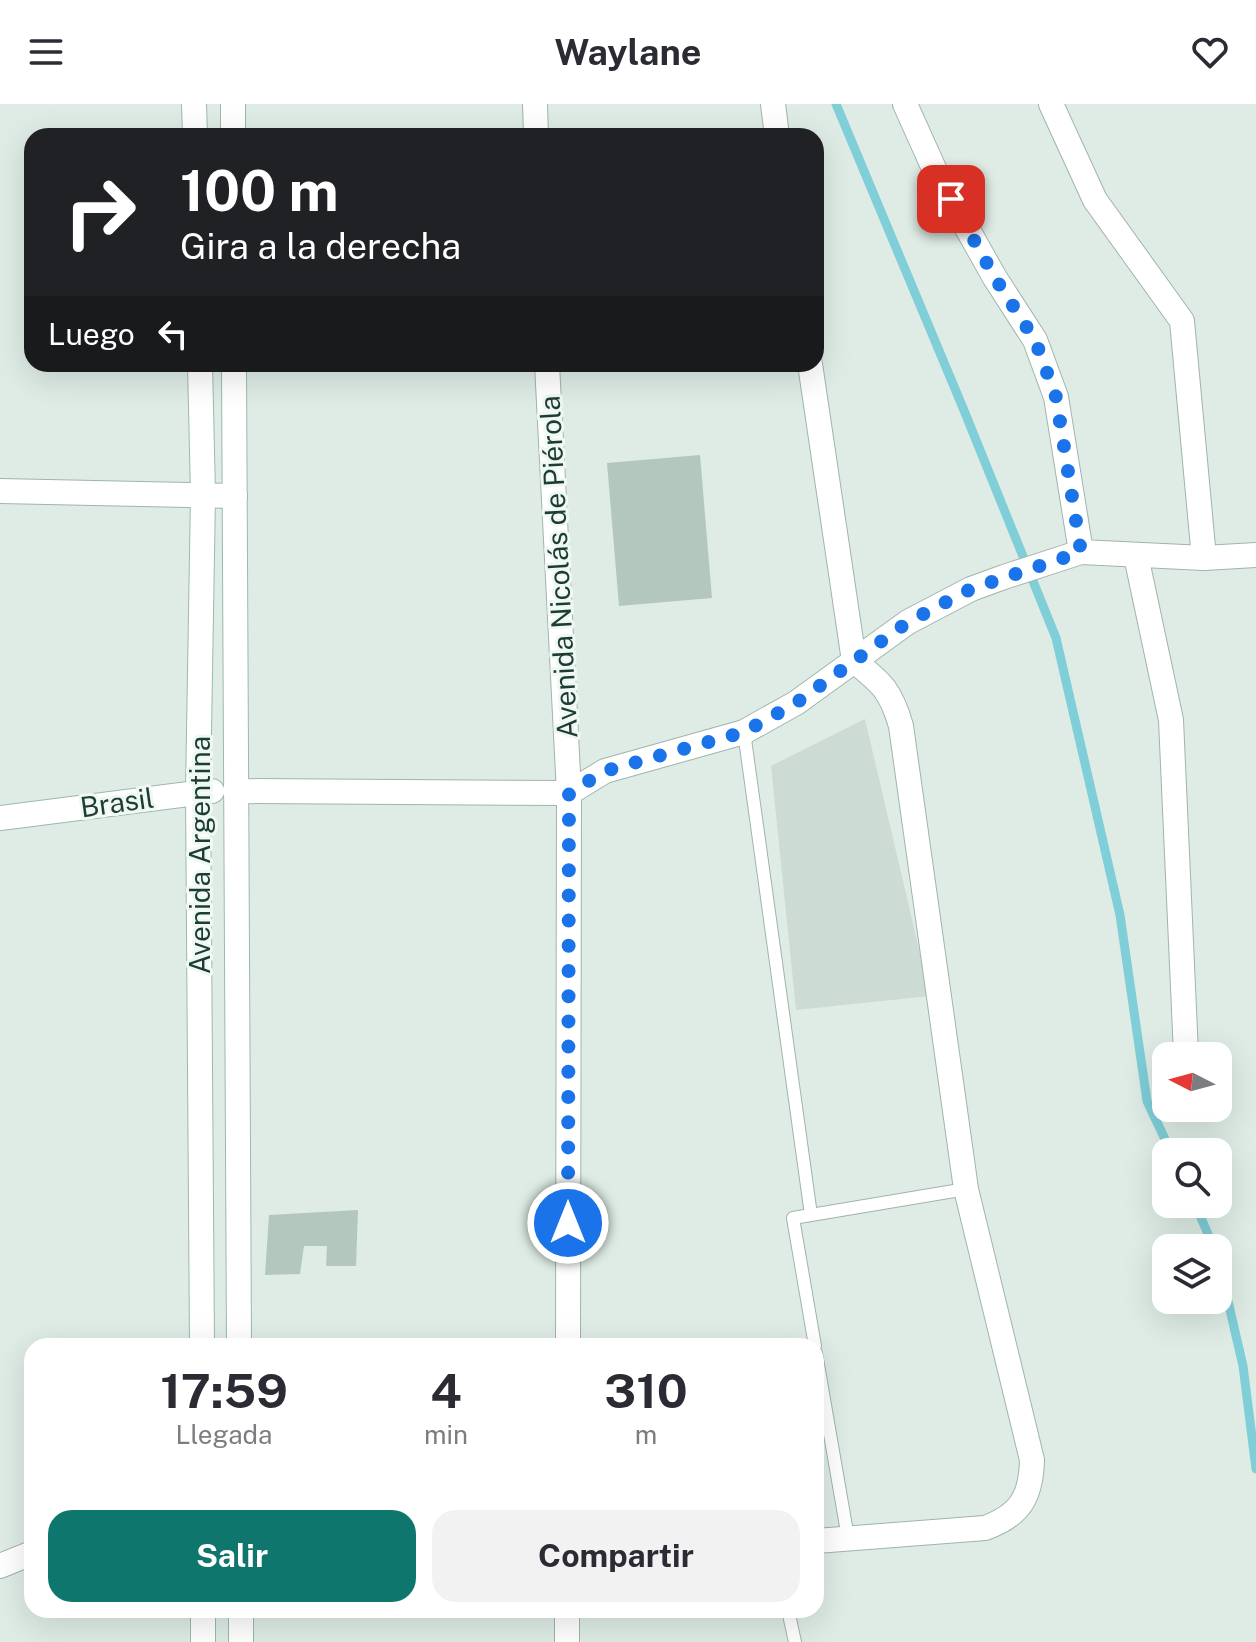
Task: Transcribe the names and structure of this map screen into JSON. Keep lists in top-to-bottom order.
{
  "streets": {
    "street": ["Avenida Nicolás de Piérola", "Brasil", "Avenida Argentina"]
  },
  "crossings": [
    ["Avenida Nicolás de Piérola", "Brasil"],
    ["Brasil", "Avenida Argentina"]
  ],
  "north": "left",
  "page": {
    "header": "Waylane",
    "turn": ["100 m", "Gira a la derecha"],
    "then": "Luego",
    "eta": [
      "17:59",
      "Llegada",
      "4",
      "min",
      "310",
      "m"
    ],
    "buttons": ["Salir", "Compartir"]
  }
}
